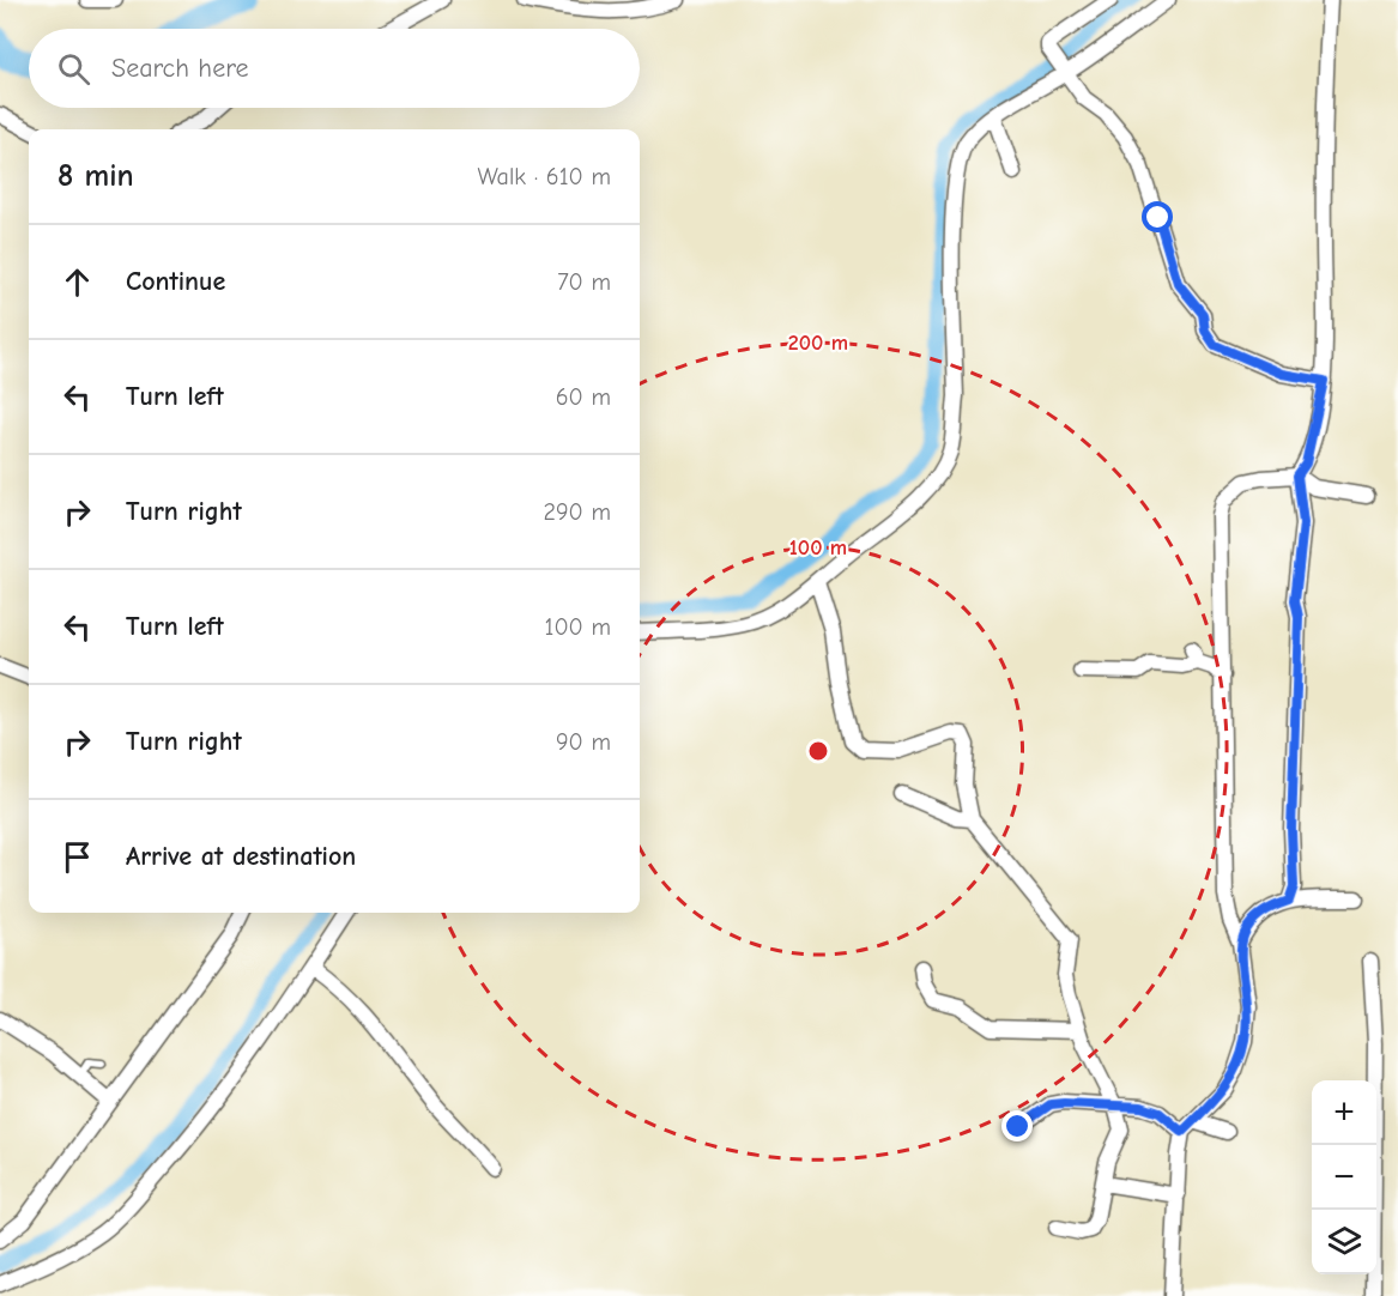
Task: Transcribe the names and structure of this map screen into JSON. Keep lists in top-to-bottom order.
{
  "page": {
    "search": "Search here",
    "heading": ["8 min", "Walk · 610 m"],
    "list": [
      ["Continue", "70 m"],
      ["Turn left", "60 m"],
      ["Turn right", "290 m"],
      ["Turn left", "100 m"],
      ["Turn right", "90 m"],
      "Arrive at destination"
    ],
    "map_buttons": ["+", "−"]
  },
  "rings": ["200 m", "100 m"]
}
